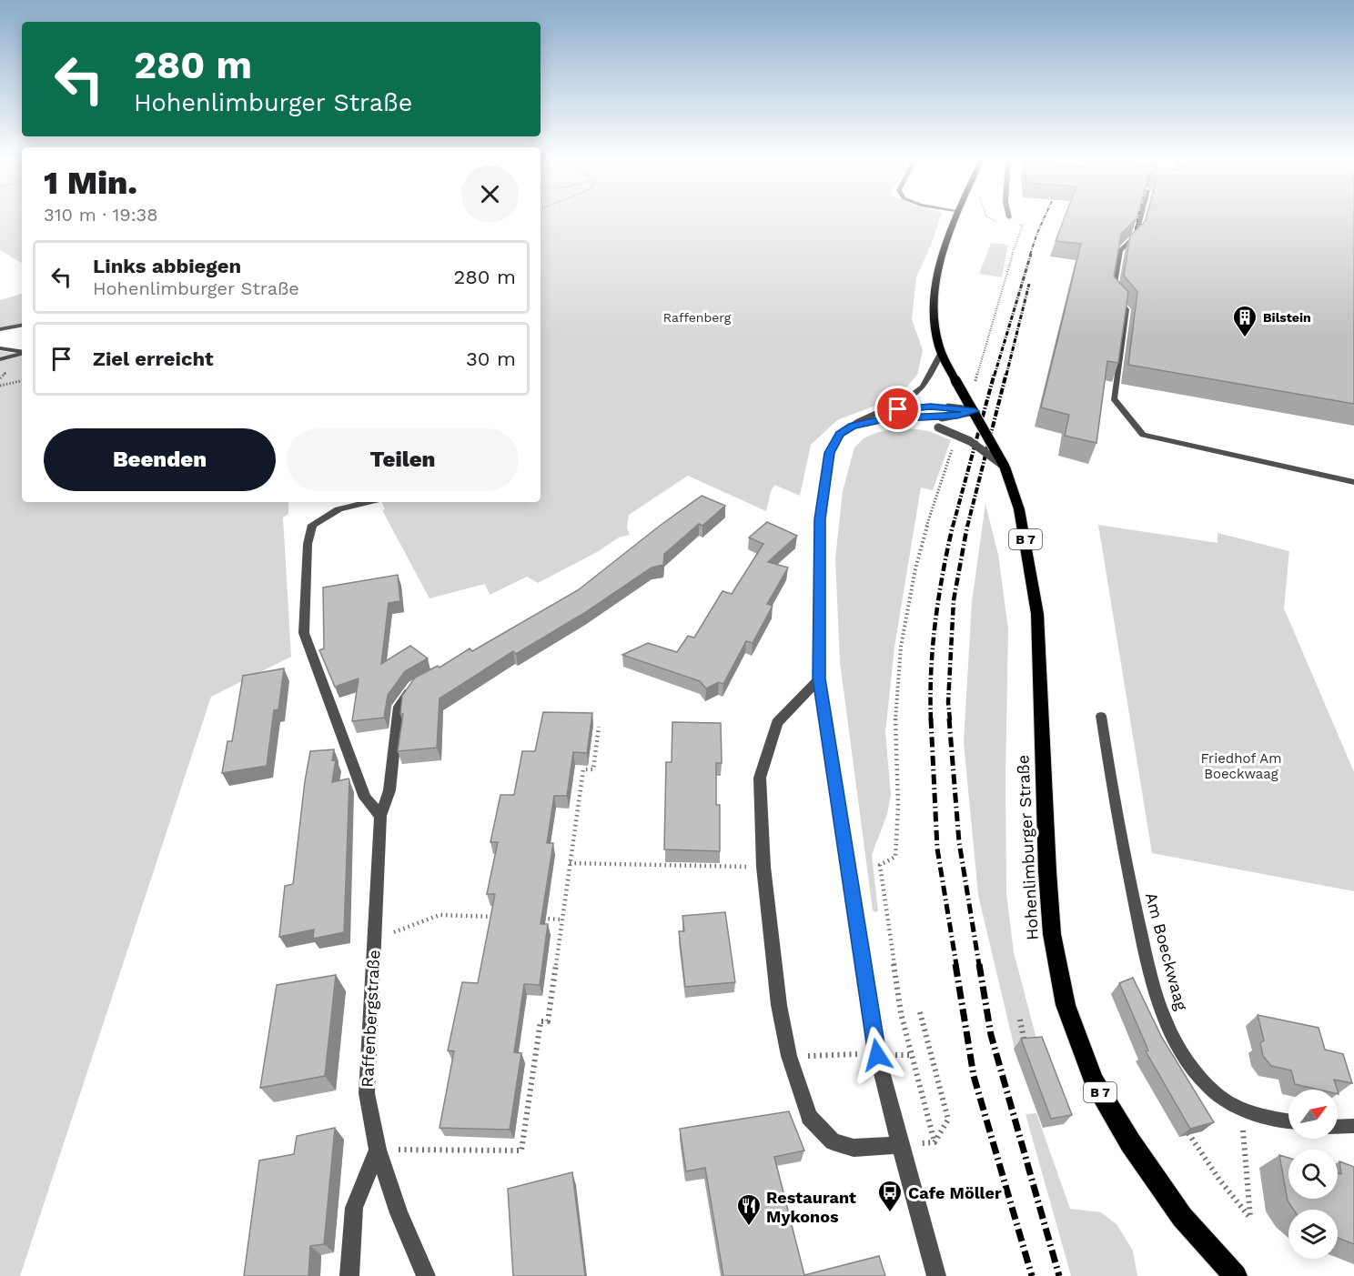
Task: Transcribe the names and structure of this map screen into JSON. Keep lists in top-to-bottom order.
{
  "streets": {
    "main road": ["B 7", "Hohenlimburger Straße"],
    "street": ["Raffenbergstraße"],
    "lane": ["Am Boeckwaag"]
  },
  "parks": ["Raffenberg", "Friedhof Am Boeckwaag"],
  "places": {
    "building": ["Bilstein"],
    "bus stop": ["Cafe Möller"],
    "restaurant": ["Restaurant Mykonos"]
  },
  "north": "top right",
  "page": {
    "turn": ["280 m", "Hohenlimburger Straße"],
    "heading": ["1 Min.", "310 m · 19:38"],
    "list": [
      {
        "name": "Links abbiegen",
        "note": "Hohenlimburger Straße",
        "value": "280 m"
      },
      {
        "name": "Ziel erreicht",
        "value": "30 m"
      }
    ],
    "buttons": ["Beenden", "Teilen"]
  }
}
